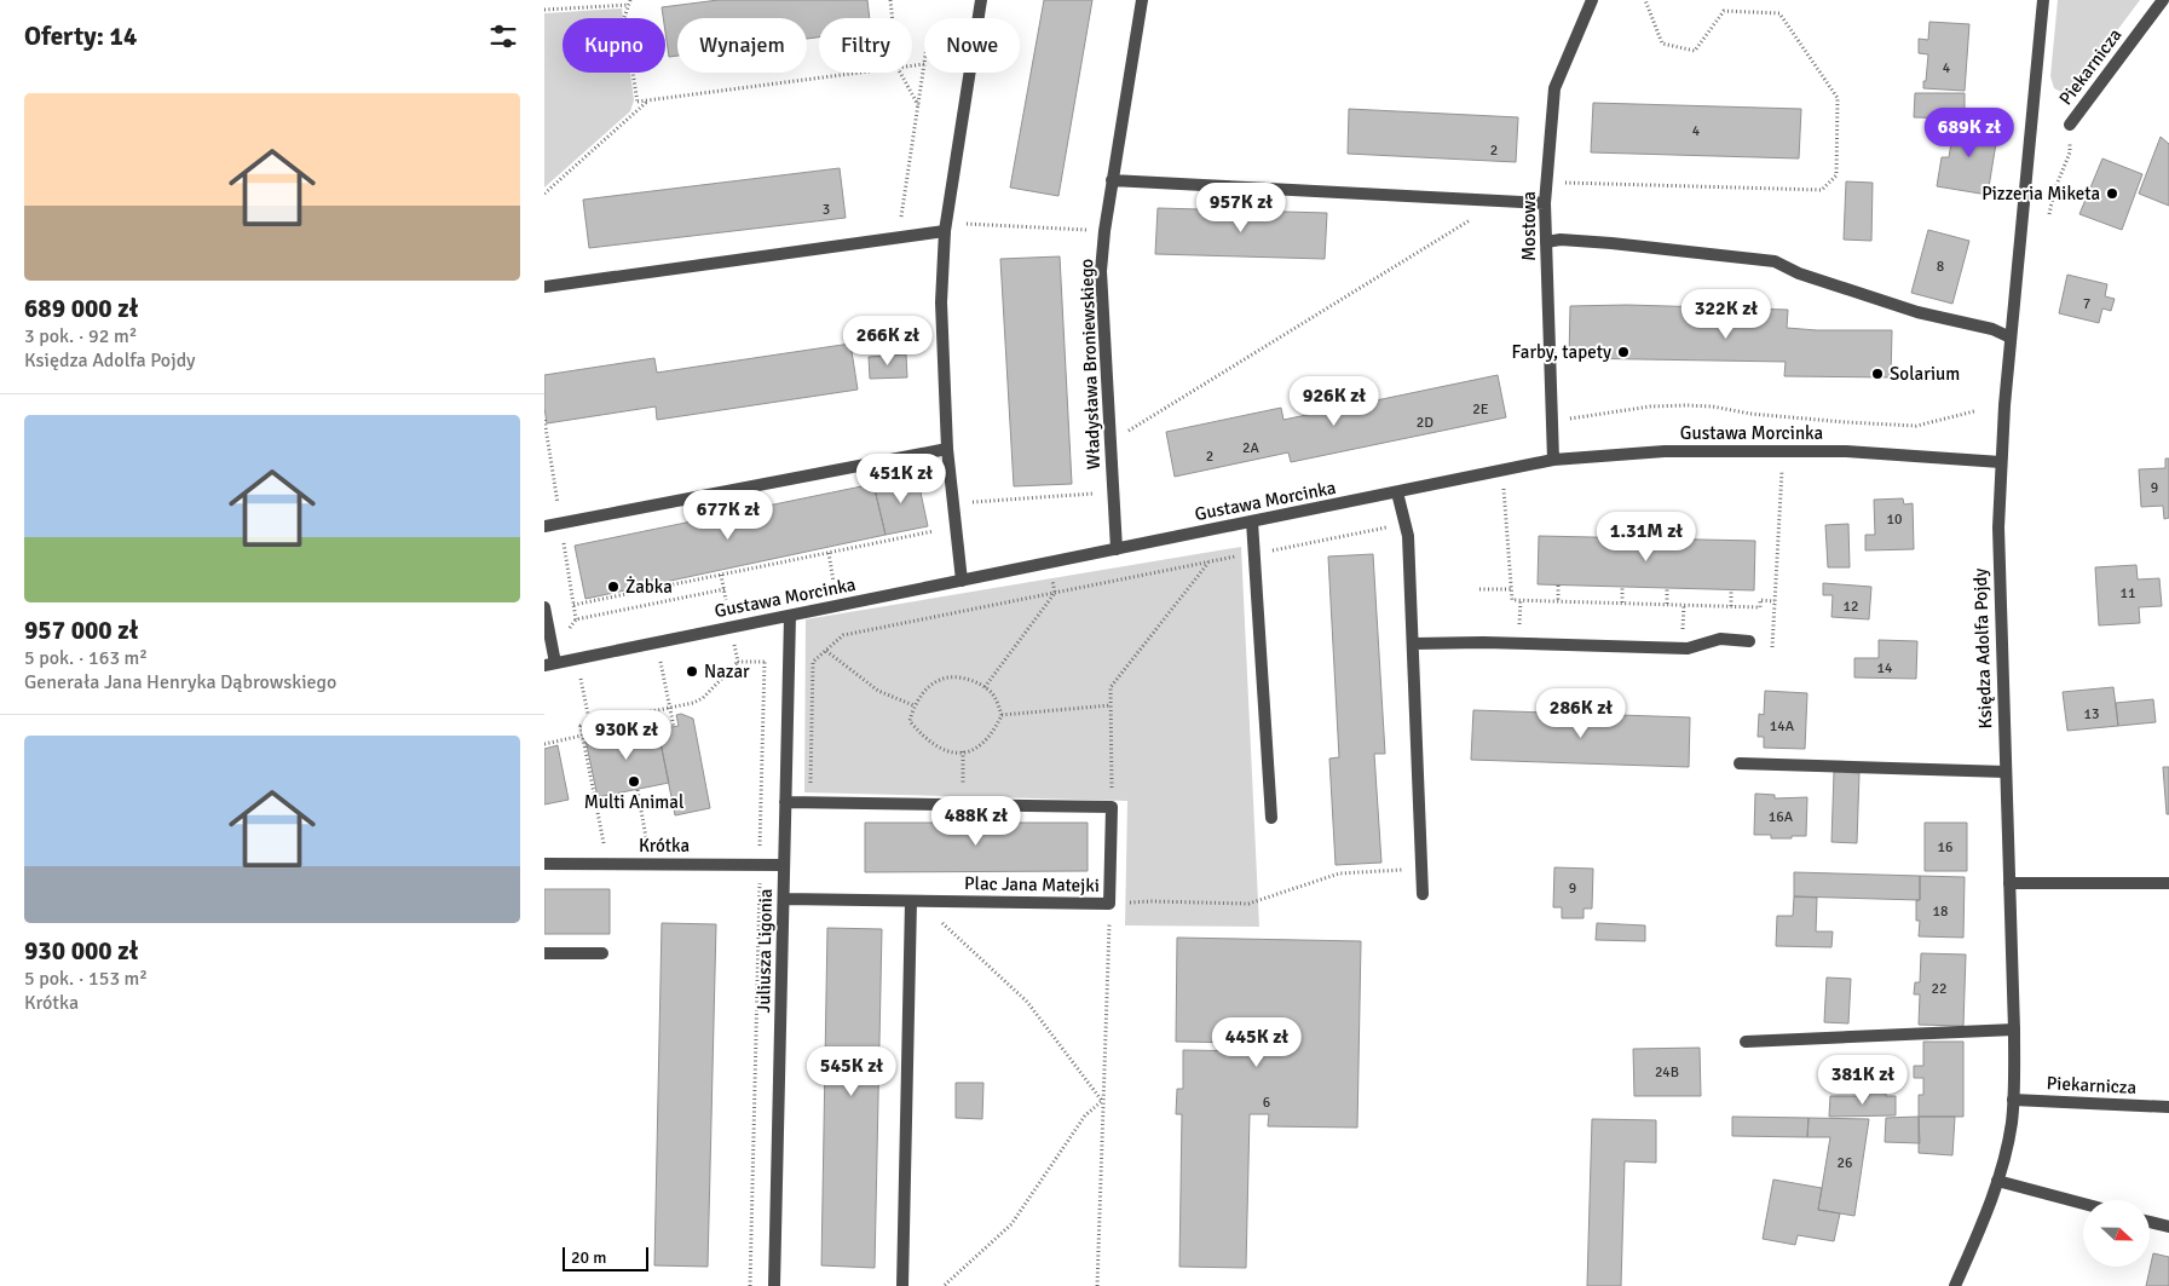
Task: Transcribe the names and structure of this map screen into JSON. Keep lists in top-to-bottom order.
{
  "streets": {
    "street": [
      "Piekarnicza",
      "Mostowa",
      "Władysława Broniewskiego",
      "Gustawa Morcinka",
      "Księdza Adolfa Pojdy",
      "Krótka",
      "Plac Jana Matejki",
      "Juliusza Ligonia"
    ]
  },
  "crossings": [
    ["Piekarnicza", "Księdza Adolfa Pojdy"],
    ["Mostowa", "Gustawa Morcinka"],
    ["Władysława Broniewskiego", "Gustawa Morcinka"],
    ["Gustawa Morcinka", "Księdza Adolfa Pojdy"],
    ["Gustawa Morcinka", "Juliusza Ligonia"],
    ["Krótka", "Juliusza Ligonia"],
    ["Plac Jana Matejki", "Juliusza Ligonia"]
  ],
  "places": [
    "Pizzeria Miketa",
    "Farby, tapety",
    "Solarium",
    "Żabka",
    "Nazar",
    "Multi Animal"
  ],
  "house_numbers": [
    "4",
    "4",
    "2",
    "3",
    "8",
    "7",
    "2E",
    "2D",
    "2A",
    "2",
    "9",
    "10",
    "11",
    "12",
    "14",
    "13",
    "14A",
    "16A",
    "16",
    "9",
    "18",
    "22",
    "24B",
    "6",
    "26"
  ],
  "scale_bar": "20 m",
  "north": "right",
  "page": {
    "heading": "Oferty: 14",
    "chip": [
      "Kupno",
      "Wynajem",
      "Filtry",
      "Nowe"
    ],
    "list": [
      {
        "name": "689 000 zł",
        "note": "3 pok. · 92 m² · Księdza Adolfa Pojdy"
      },
      {
        "name": "957 000 zł",
        "note": "5 pok. · 163 m² · Generała Jana Henryka Dąbrowskiego"
      },
      {
        "name": "930 000 zł",
        "note": "5 pok. · 153 m² · Krótka"
      }
    ],
    "price": [
      "689K zł",
      "957K zł",
      "322K zł",
      "266K zł",
      "926K zł",
      "451K zł",
      "677K zł",
      "1.31M zł",
      "286K zł",
      "930K zł",
      "488K zł",
      "445K zł",
      "545K zł",
      "381K zł"
    ],
    "scale": "20 m"
  }
}
